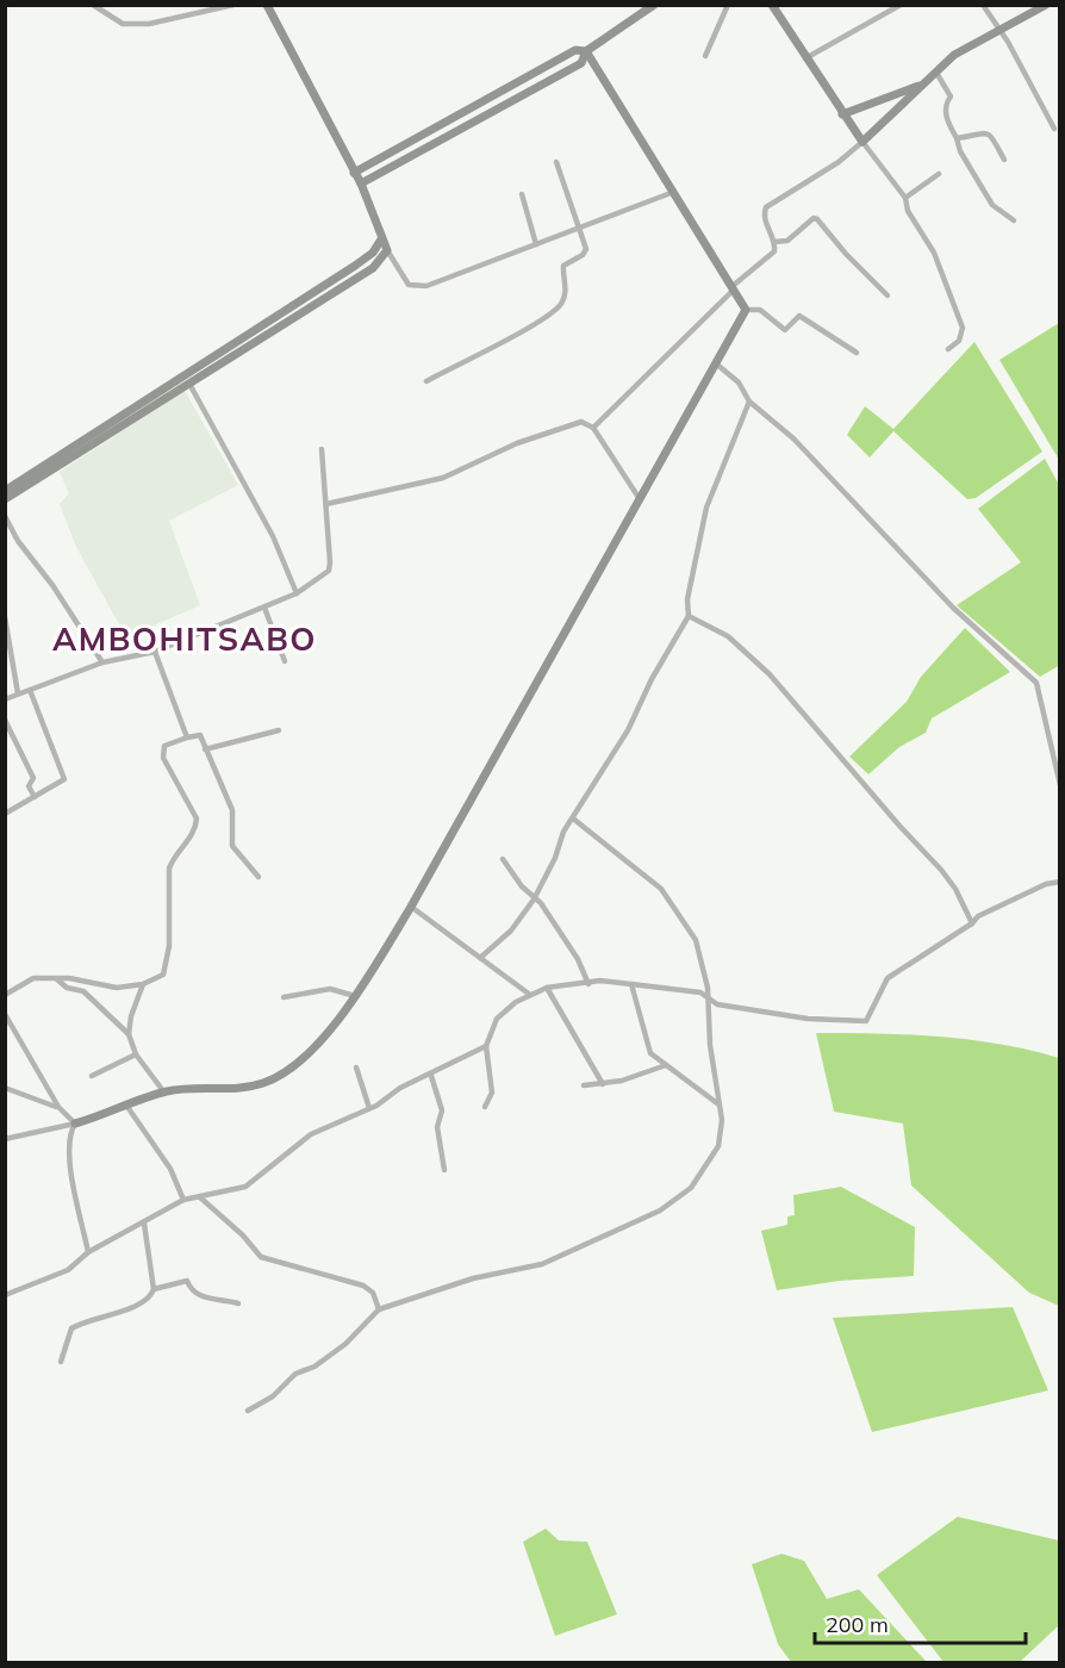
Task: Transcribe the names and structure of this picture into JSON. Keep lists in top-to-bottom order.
{
  "districts": ["AMBOHITSABO"],
  "scale_bar": "200 m"
}
